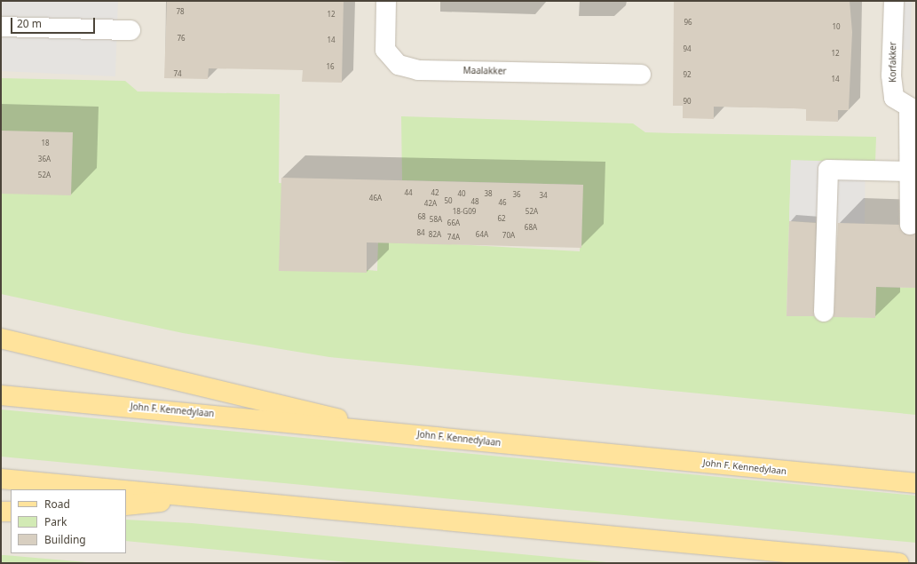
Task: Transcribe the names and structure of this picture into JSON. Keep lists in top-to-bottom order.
{
  "streets": {
    "main road": ["John F. Kennedylaan"],
    "street": ["Korfakker", "Maalakker"]
  },
  "house_numbers": [
    "78",
    "12",
    "96",
    "10",
    "76",
    "14",
    "94",
    "12",
    "16",
    "74",
    "92",
    "14",
    "90",
    "18",
    "36A",
    "52A",
    "44",
    "42",
    "40",
    "38",
    "36",
    "34",
    "46A",
    "50",
    "48",
    "46",
    "42A",
    "18-G09",
    "52A",
    "68",
    "62",
    "58A",
    "66A",
    "68A",
    "84",
    "82A",
    "64A",
    "70A",
    "74A"
  ],
  "legend": ["Road", "Park", "Building"],
  "scale_bar": "20 m"
}
